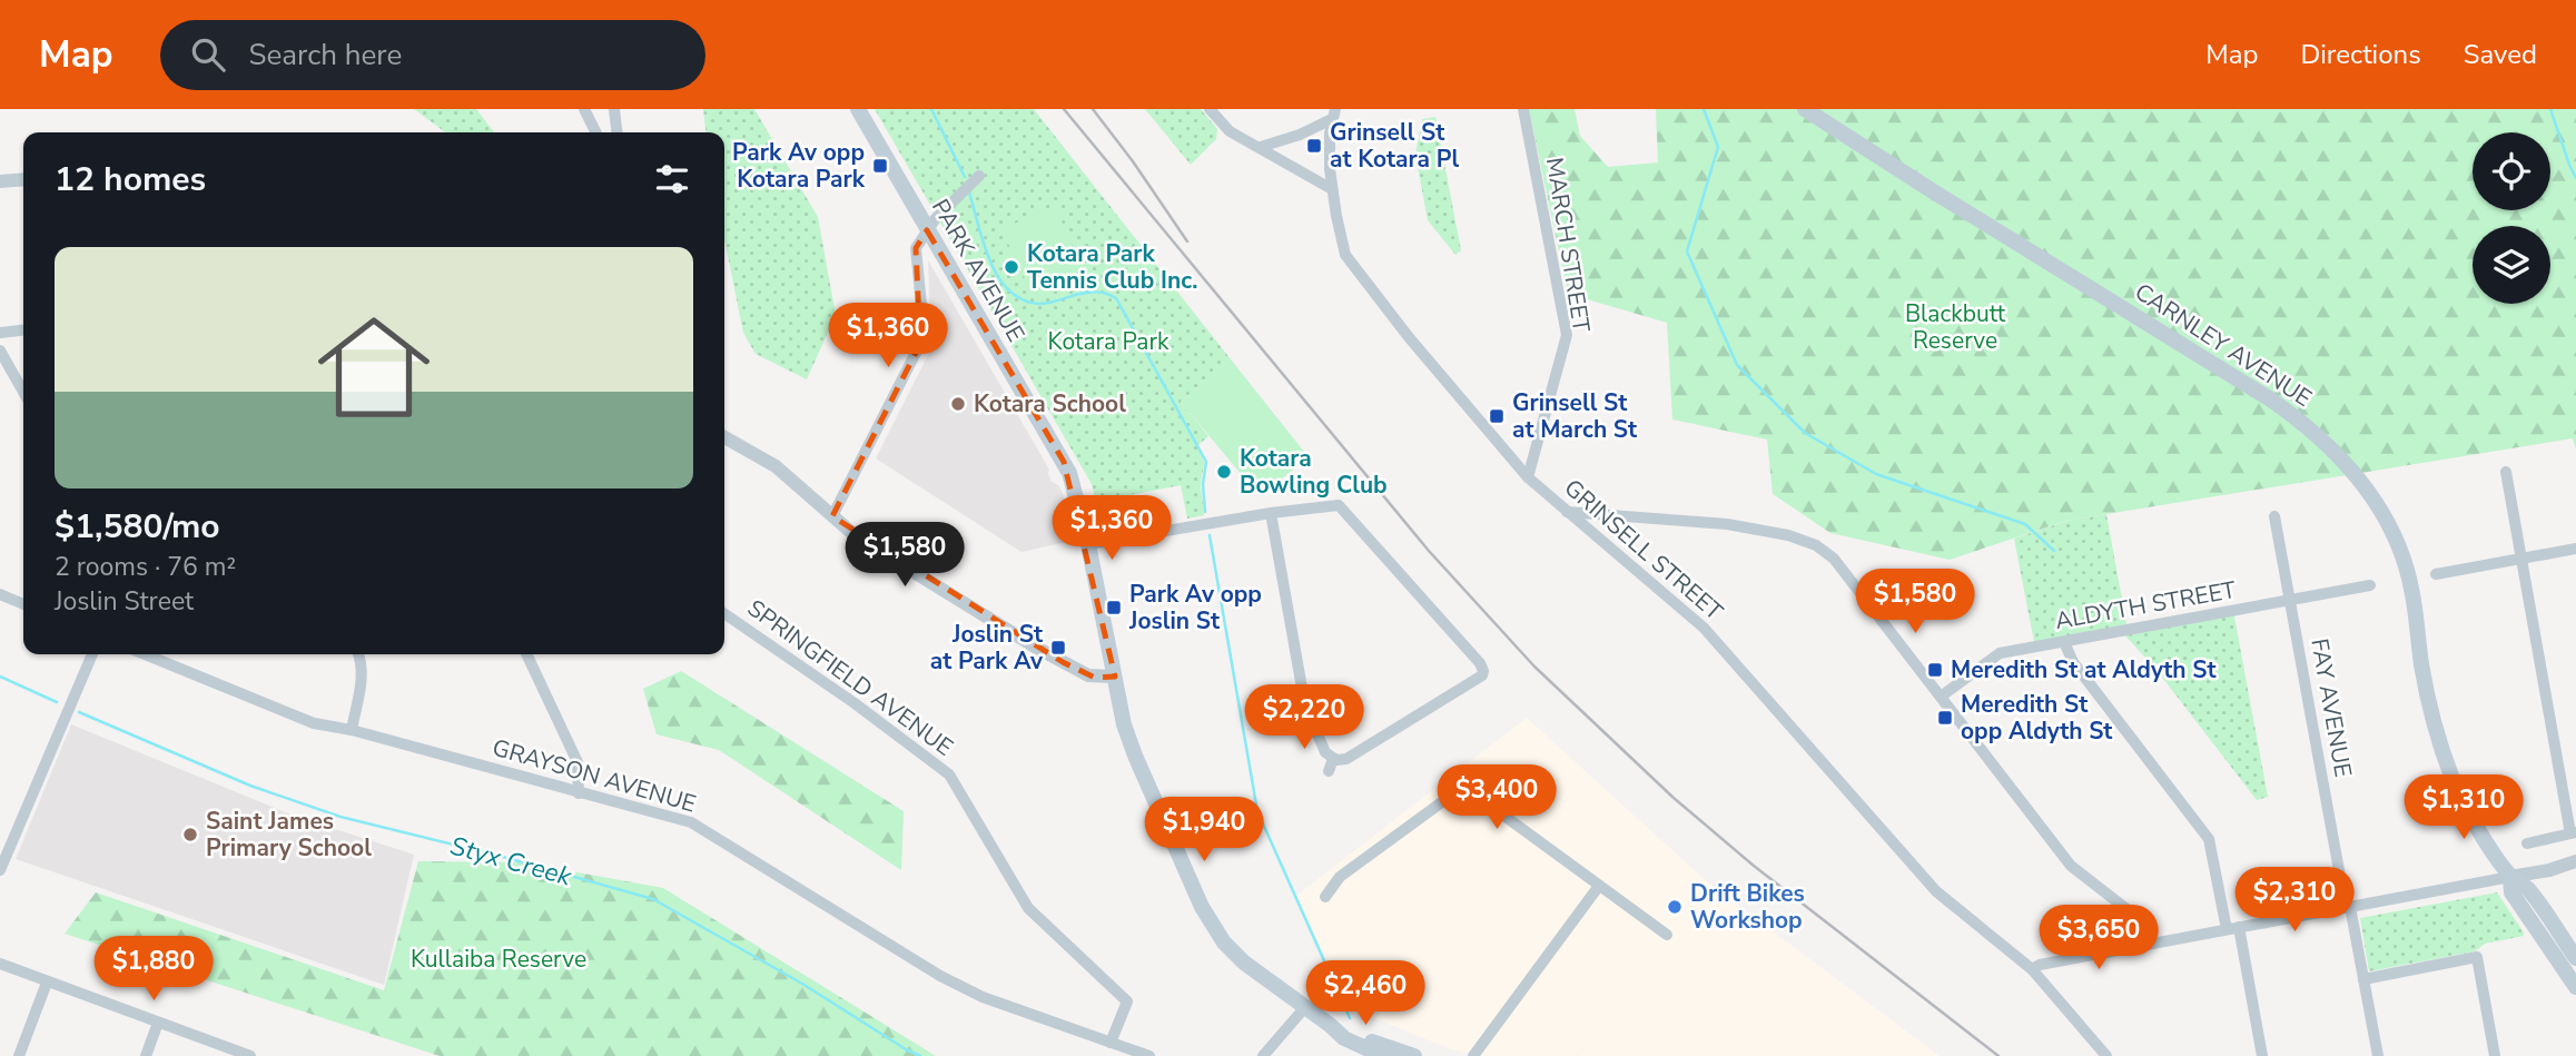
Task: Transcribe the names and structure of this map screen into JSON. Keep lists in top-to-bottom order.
{
  "streets": {
    "main road": ["PARK AVENUE", "CARNLEY AVENUE"],
    "street": [
      "MARCH STREET",
      "GRINSELL STREET",
      "ALDYTH STREET",
      "SPRINGFIELD AVENUE",
      "FAY AVENUE",
      "GRAYSON AVENUE"
    ]
  },
  "crossings": [
    ["MARCH STREET", "GRINSELL STREET"],
    ["ALDYTH STREET", "FAY AVENUE"],
    ["SPRINGFIELD AVENUE", "GRAYSON AVENUE"]
  ],
  "water": ["Styx Creek"],
  "parks": ["Blackbutt Reserve", "Kotara Park", "Kullaiba Reserve"],
  "places": {
    "transit": [
      "Grinsell St at Kotara Pl",
      "Park Av opp Kotara Park",
      "Grinsell St at March St",
      "Park Av opp Joslin St",
      "Joslin St at Park Av",
      "Meredith St at Aldyth St",
      "Meredith St opp Aldyth St"
    ],
    "other": [
      "Kotara Park Tennis Club Inc.",
      "Kotara School",
      "Kotara Bowling Club",
      "Saint James Primary School",
      "Drift Bikes Workshop"
    ]
  },
  "page": {
    "header": "Map",
    "search": "Search here",
    "nav": ["Map", "Directions", "Saved"],
    "heading": "12 homes",
    "list": [
      {
        "name": "$1,580/mo",
        "note": "2 rooms · 76 m² · Joslin Street"
      }
    ],
    "price": [
      "$1,360",
      "$1,360",
      "$1,580",
      "$1,580",
      "$2,220",
      "$3,400",
      "$1,310",
      "$1,940",
      "$2,310",
      "$3,650",
      "$1,880",
      "$2,460"
    ]
  }
}
